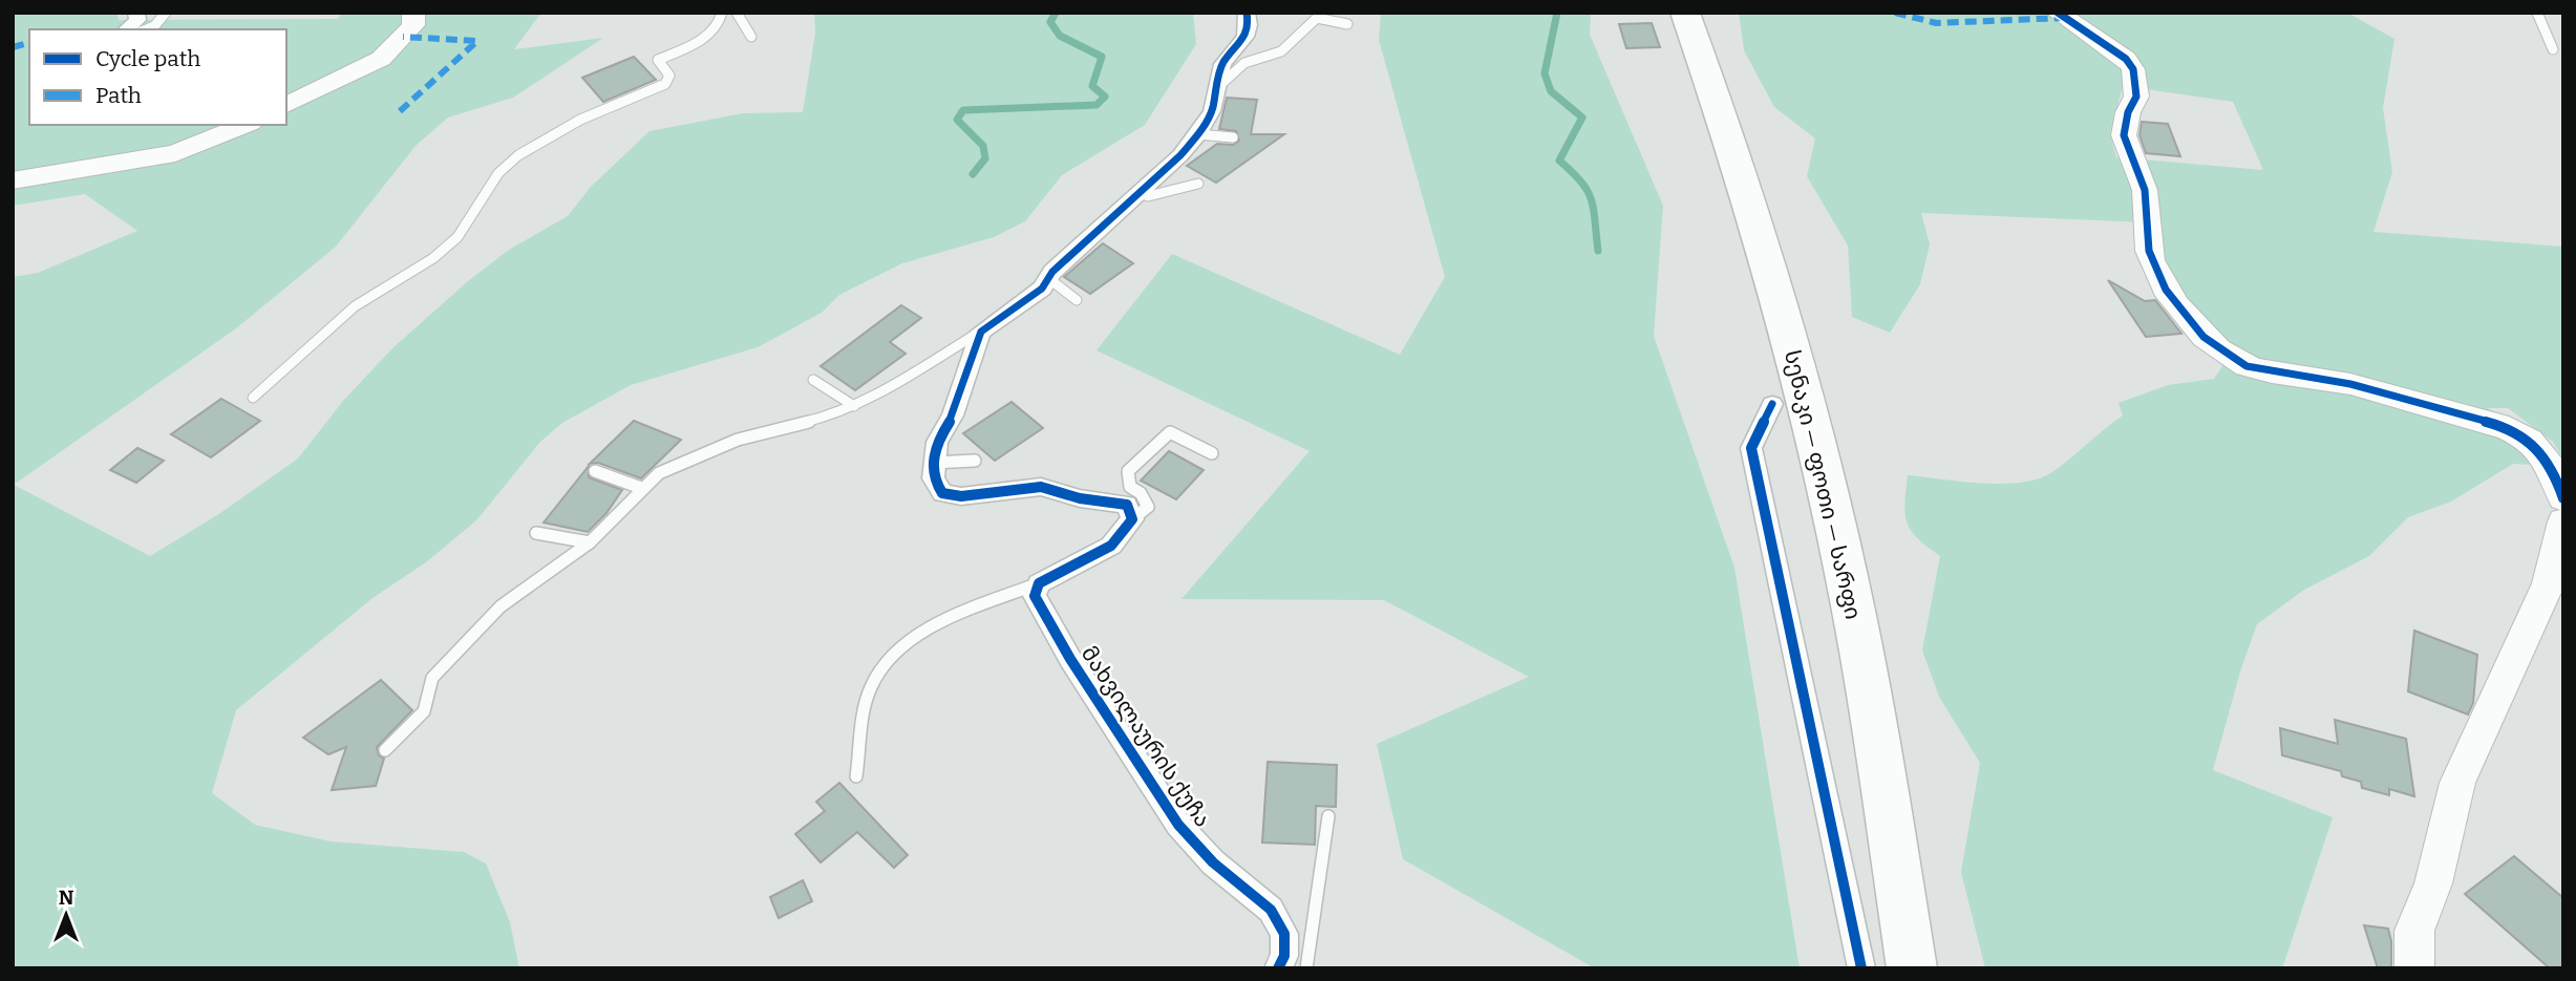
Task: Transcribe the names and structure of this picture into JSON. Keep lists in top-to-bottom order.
{
  "streets": {
    "highway": ["სენაკი — ფოთი — სარფი"],
    "street": ["მახვილაურის ქუჩა"]
  },
  "legend": ["Cycle path", "Path"],
  "north": "top"
}
